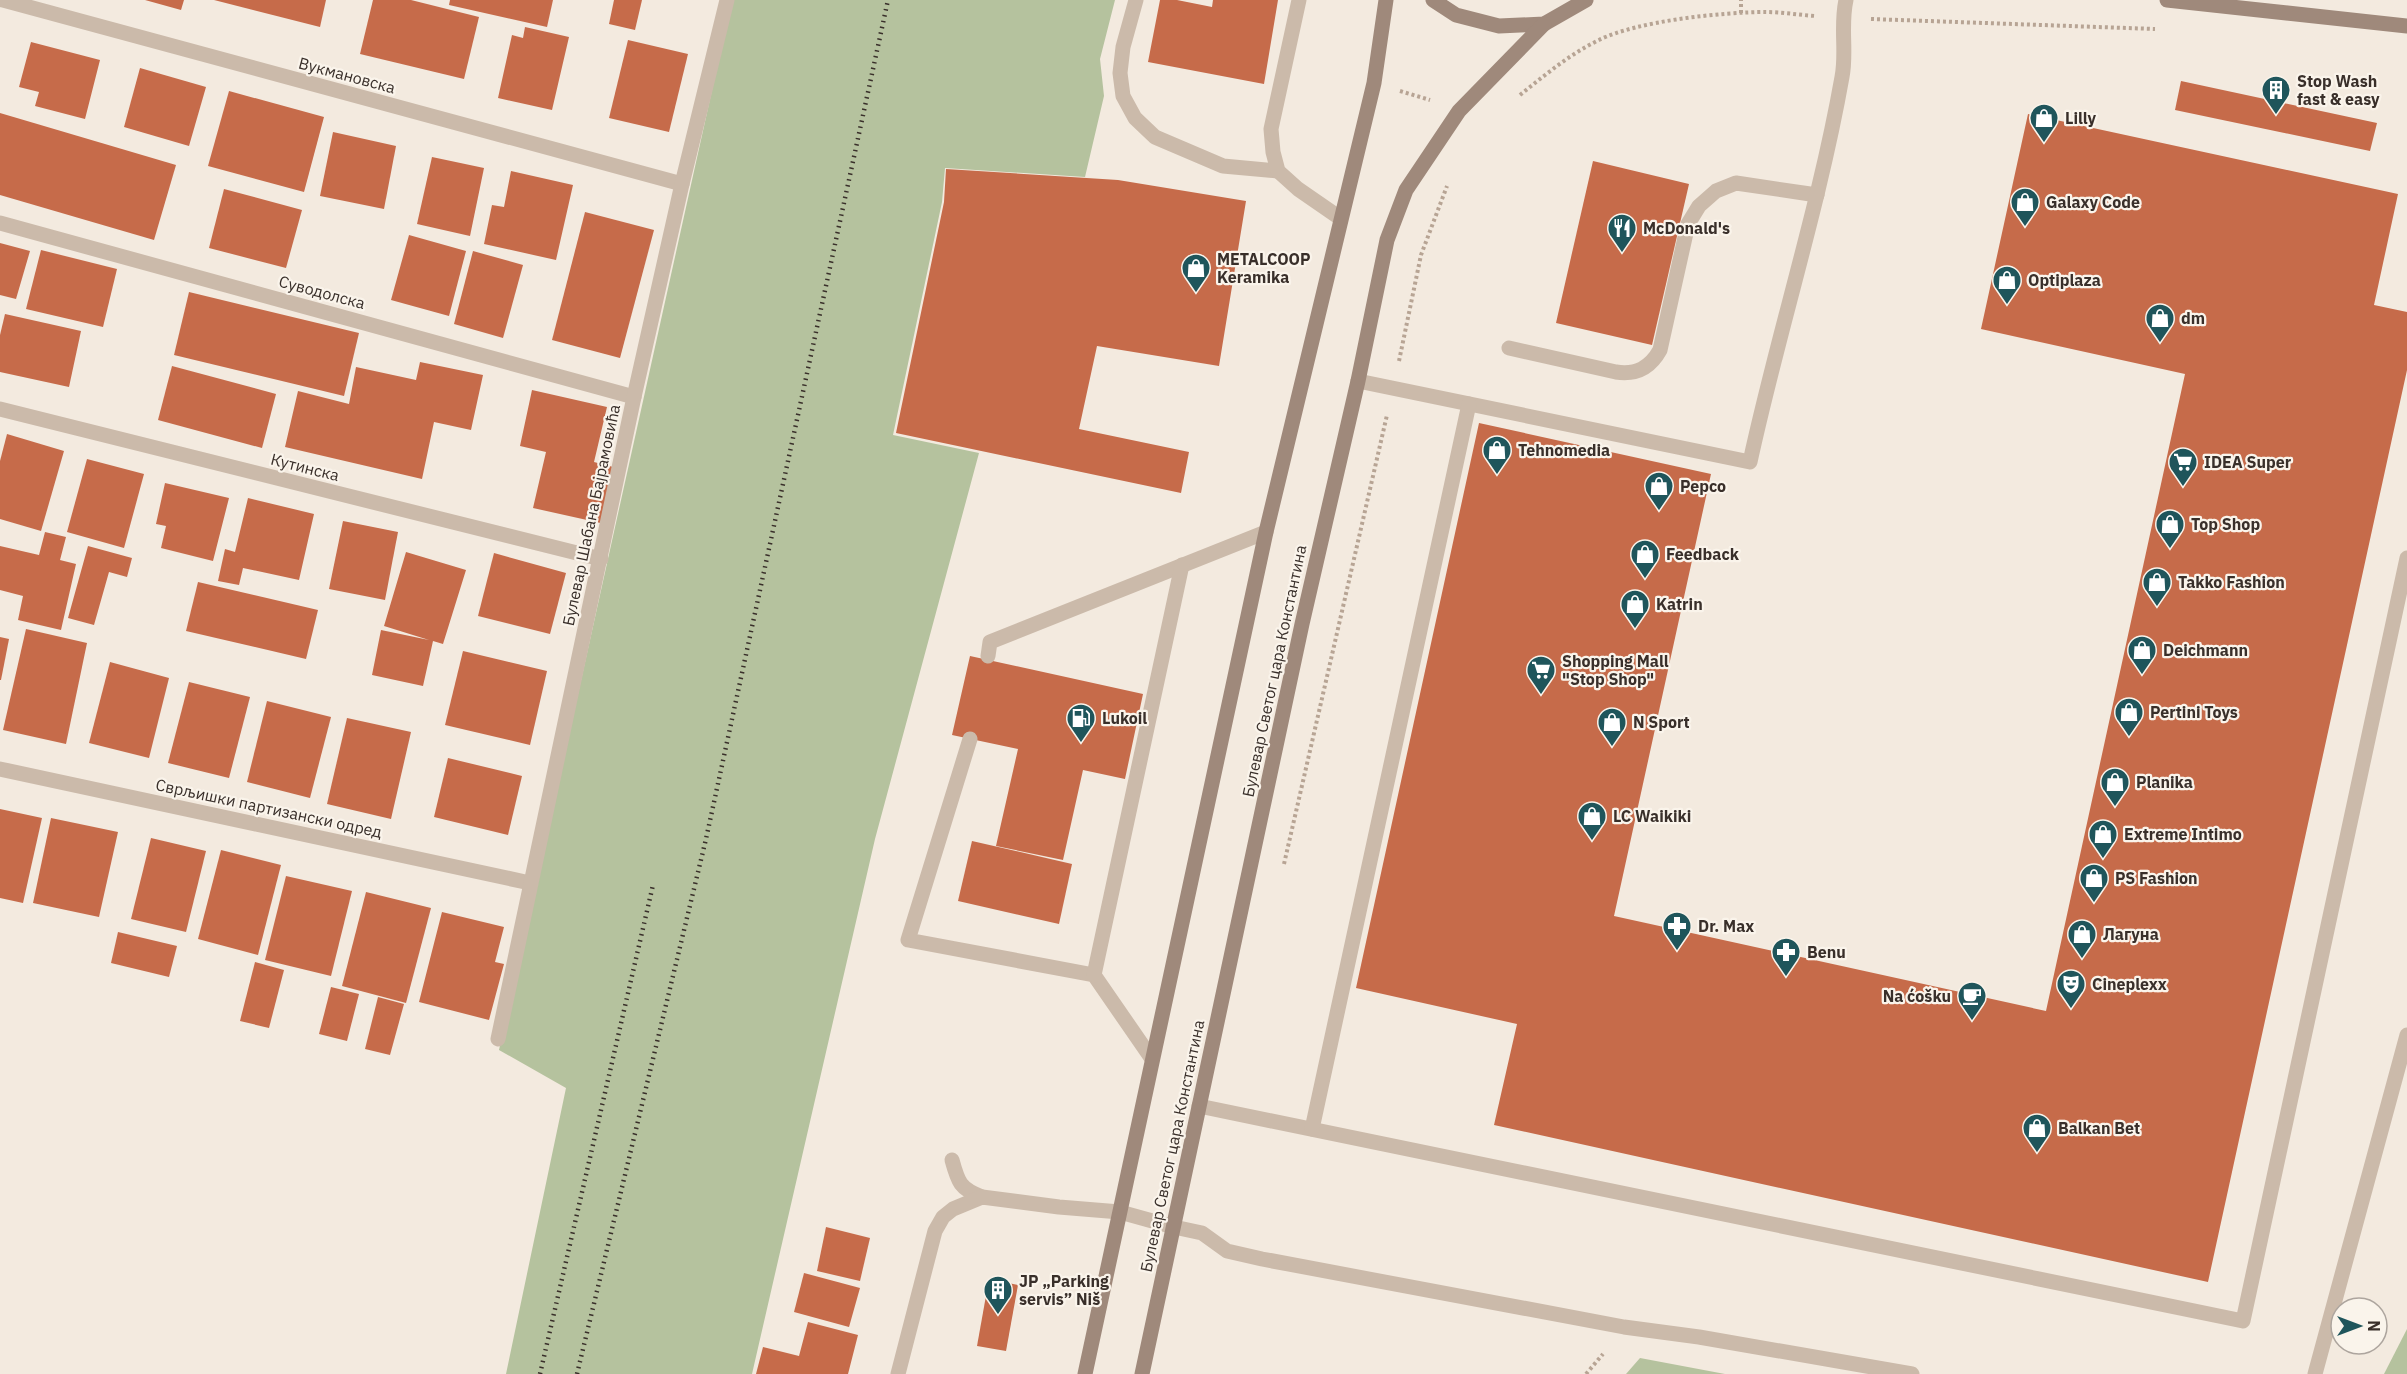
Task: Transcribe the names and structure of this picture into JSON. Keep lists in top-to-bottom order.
{
  "streets": {
    "main road": ["Булевар Светог цара Константина"],
    "street": [
      "Вукмановска",
      "Суводолска",
      "Кутинска",
      "Булевар Шабана Бајрамовића",
      "Сврљишки партизански одред"
    ]
  },
  "crossings": [
    ["Вукмановска", "Булевар Шабана Бајрамовића"],
    ["Суводолска", "Булевар Шабана Бајрамовића"],
    ["Кутинска", "Булевар Шабана Бајрамовића"],
    ["Булевар Шабана Бајрамовића", "Сврљишки партизански одред"]
  ],
  "places": {
    "building": ["Stop Wash fast & easy", "JP „Parking servis” Niš"],
    "shop": [
      "Lilly",
      "Galaxy Code",
      "METALCOOP Keramika",
      "Optiplaza",
      "dm",
      "Tehnomedia",
      "Pepco",
      "Top Shop",
      "Feedback",
      "Takko Fashion",
      "Katrin",
      "Deichmann",
      "Pertini Toys",
      "N Sport",
      "Planika",
      "LC Waikiki",
      "Extreme Intimo",
      "PS Fashion",
      "Лагуна",
      "Balkan Bet"
    ],
    "restaurant": ["McDonald's"],
    "supermarket": ["IDEA Super", "Shopping Mall \"Stop Shop\""],
    "fuel station": ["Lukoil"],
    "pharmacy": ["Dr. Max", "Benu"],
    "theatre": ["Cineplexx"],
    "cafe": ["Na ćošku"]
  },
  "north": "right"
}
